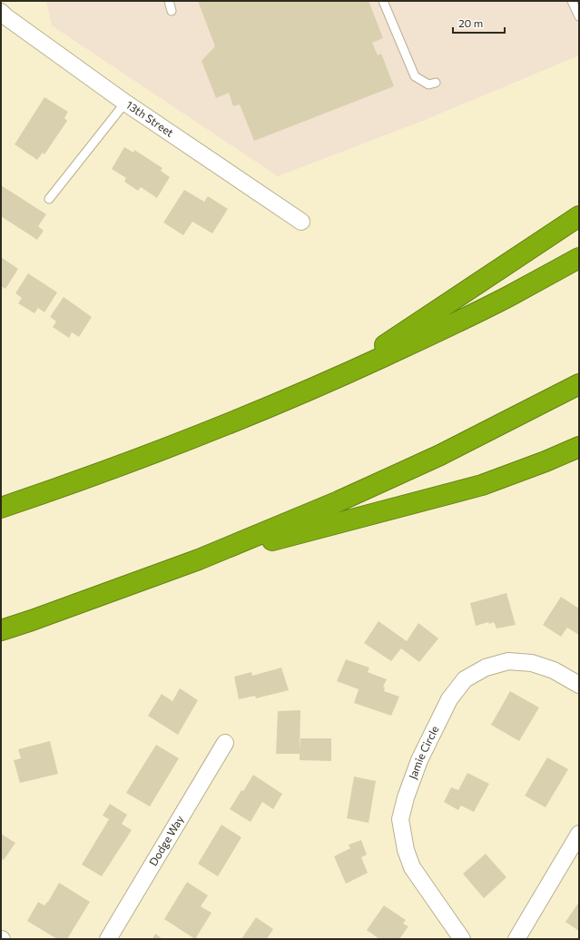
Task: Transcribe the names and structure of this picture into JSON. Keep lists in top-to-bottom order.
{
  "streets": {
    "street": ["13th Street", "Jamie Circle", "Dodge Way"]
  },
  "scale_bar": "20 m"
}
